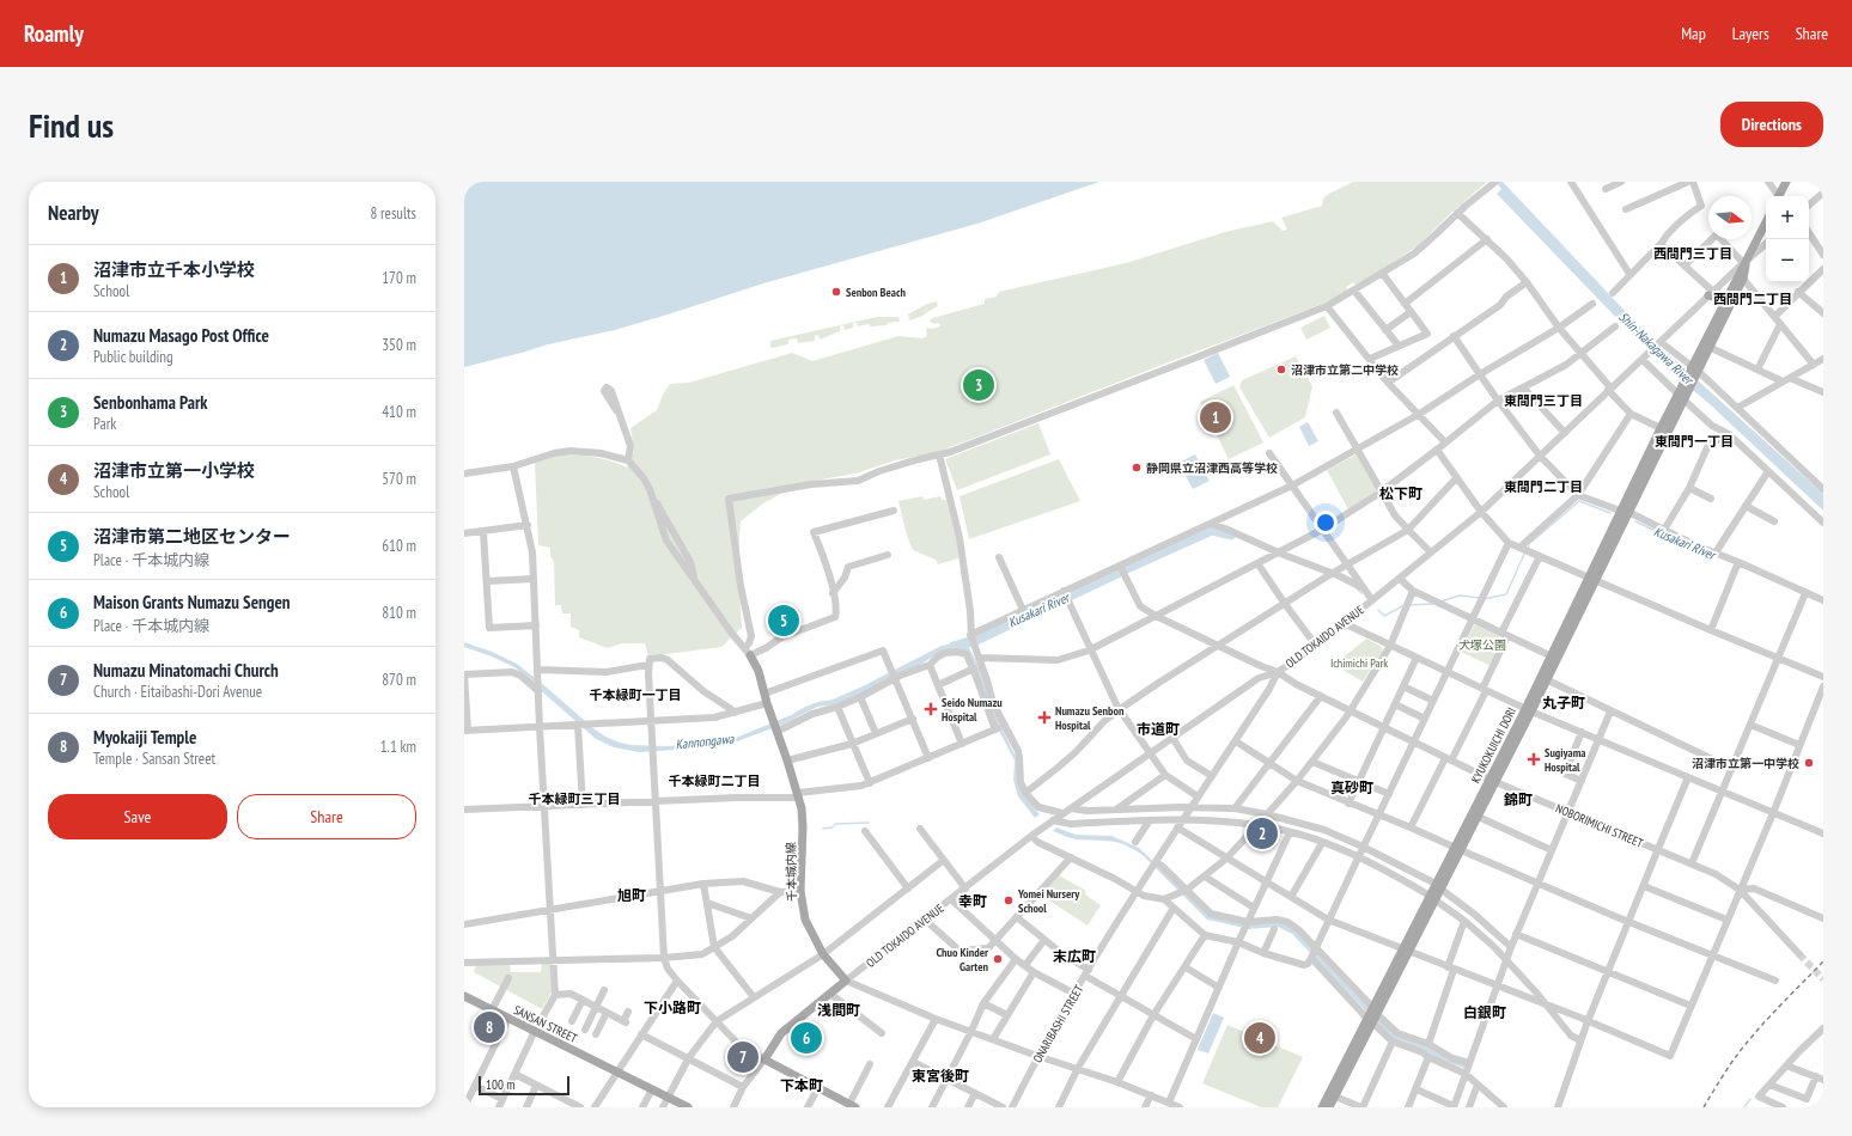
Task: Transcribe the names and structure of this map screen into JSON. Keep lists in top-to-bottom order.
{
  "streets": {
    "main road": ["KYUKOKUICHI DORI", "千本城内線", "SANSAN STREET"],
    "street": ["OLD TOKAIDO AVENUE", "NOBORIMICHI STREET", "ONARIBASHI STREET"]
  },
  "crossings": [
    ["OLD TOKAIDO AVENUE", "NOBORIMICHI STREET"],
    ["OLD TOKAIDO AVENUE", "千本城内線"],
    ["OLD TOKAIDO AVENUE", "ONARIBASHI STREET"],
    ["KYUKOKUICHI DORI", "NOBORIMICHI STREET"],
    ["NOBORIMICHI STREET", "ONARIBASHI STREET"]
  ],
  "districts": [
    "西間門三丁目",
    "西間門二丁目",
    "東間門三丁目",
    "東間門一丁目",
    "東間門二丁目",
    "松下町",
    "千本緑町一丁目",
    "丸子町",
    "市道町",
    "千本緑町二丁目",
    "真砂町",
    "千本緑町三丁目",
    "錦町",
    "旭町",
    "幸町",
    "末広町",
    "下小路町",
    "浅間町",
    "白銀町",
    "東宮後町",
    "下本町"
  ],
  "water": ["Shin-Nakagawa River", "Kusakari River", "Kannongawa"],
  "parks": ["犬塚公園", "Ichimichi Park"],
  "places": {
    "other": [
      "Senbon Beach",
      "沼津市立第二中学校",
      "静岡県立沼津西高等学校",
      "沼津市立第一中学校",
      "Yomei Nursery School",
      "Chuo Kinder Garten"
    ],
    "health": ["Seido Numazu Hospital", "Numazu Senbon Hospital", "Sugiyama Hospital"]
  },
  "scale_bar": "100 m",
  "north": "right",
  "page": {
    "header": "Roamly",
    "nav": ["Map", "Layers", "Share"],
    "buttons": [
      "Directions",
      ["Save", "Share"]
    ],
    "title": "Find us",
    "heading": ["Nearby", "8 results"],
    "map_buttons": ["+", "−"],
    "list": [
      {
        "mark": "1",
        "name": "沼津市立千本小学校",
        "note": "School",
        "value": "170 m"
      },
      {
        "mark": "2",
        "name": "Numazu Masago Post Office",
        "note": "Public building",
        "value": "350 m"
      },
      {
        "mark": "3",
        "name": "Senbonhama Park",
        "note": "Park",
        "value": "410 m"
      },
      {
        "mark": "4",
        "name": "沼津市立第一小学校",
        "note": "School",
        "value": "570 m"
      },
      {
        "mark": "5",
        "name": "沼津市第二地区センター",
        "note": "Place · 千本城内線",
        "value": "610 m"
      },
      {
        "mark": "6",
        "name": "Maison Grants Numazu Sengen",
        "note": "Place · 千本城内線",
        "value": "810 m"
      },
      {
        "mark": "7",
        "name": "Numazu Minatomachi Church",
        "note": "Church · Eitaibashi-Dori Avenue",
        "value": "870 m"
      },
      {
        "mark": "8",
        "name": "Myokaiji Temple",
        "note": "Temple · Sansan Street",
        "value": "1.1 km"
      }
    ],
    "pins": [
      "3",
      "1",
      "5",
      "2",
      "8",
      "4",
      "6",
      "7"
    ],
    "scale": "100 m"
  }
}
